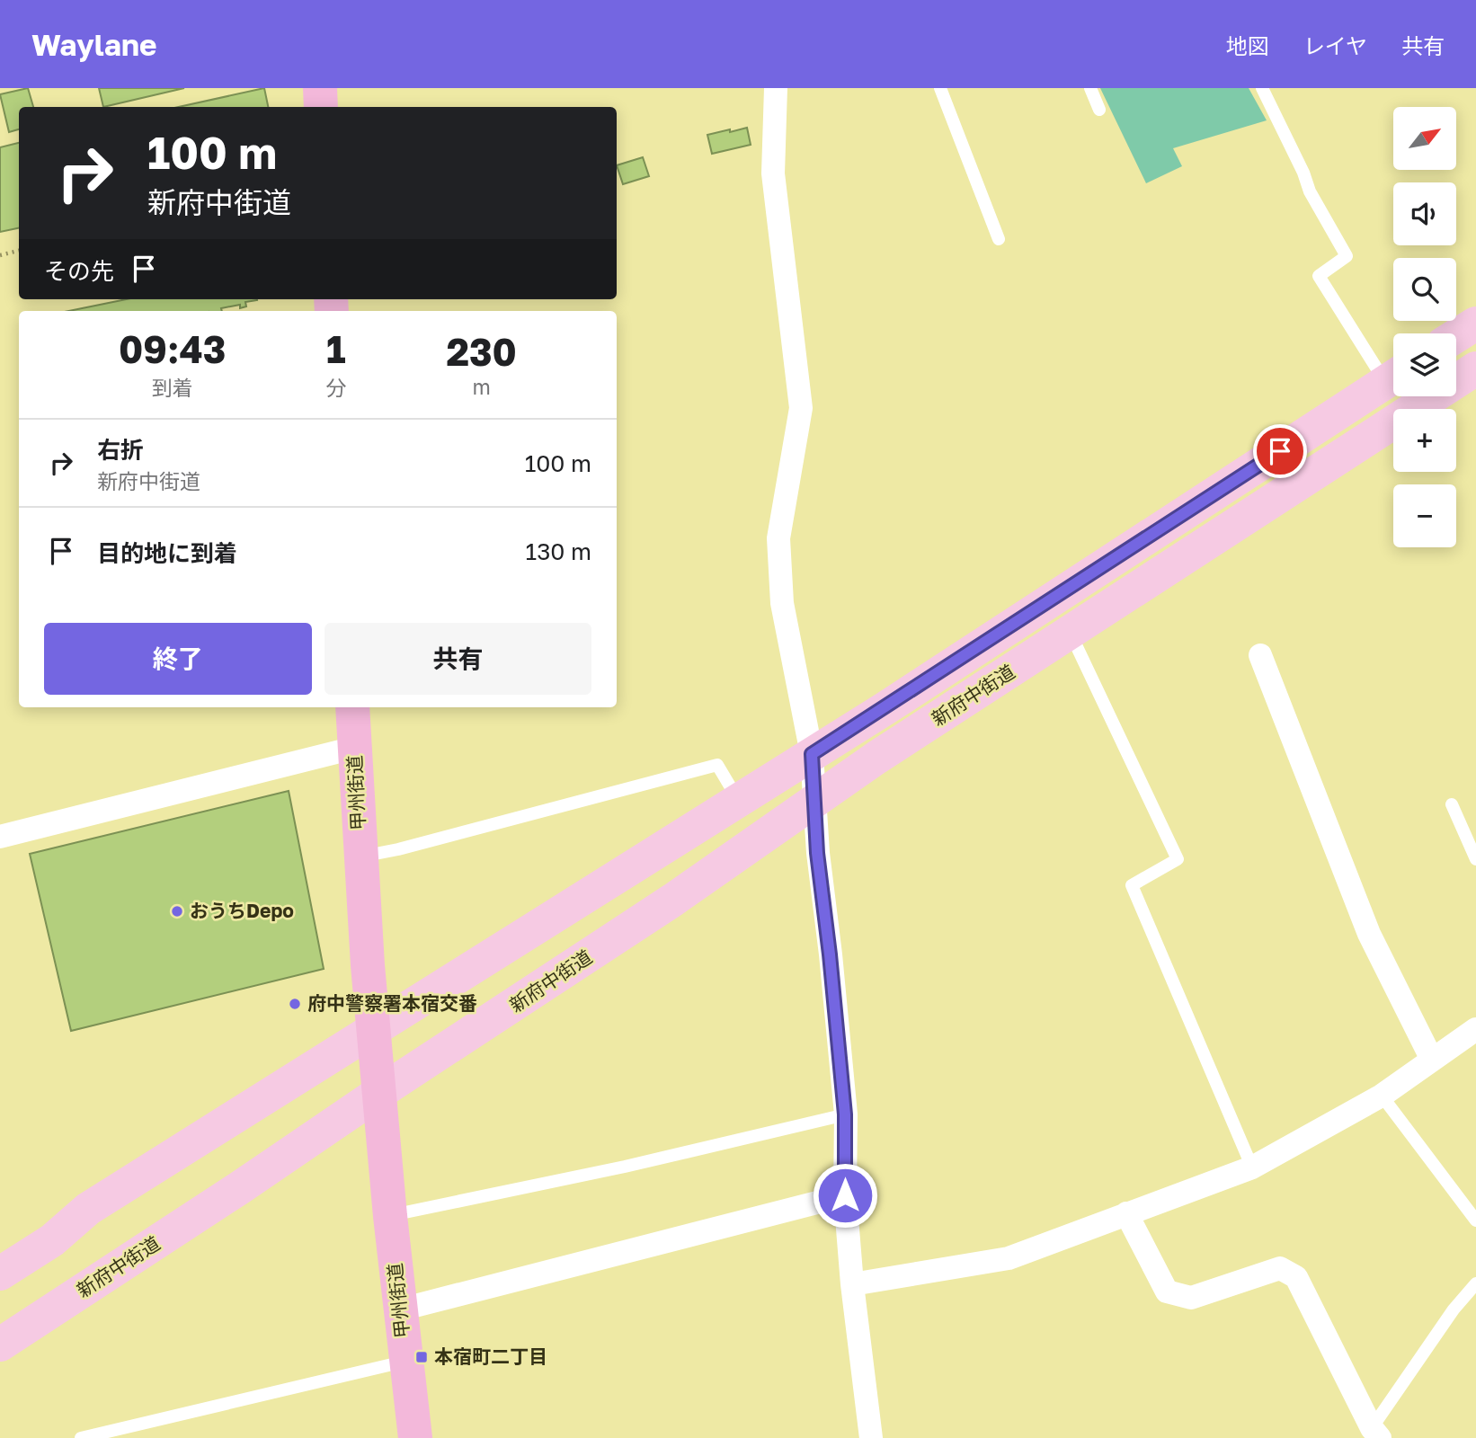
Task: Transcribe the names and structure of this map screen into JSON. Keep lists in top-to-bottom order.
{
  "streets": {
    "highway": ["甲州街道"],
    "main road": ["新府中街道"]
  },
  "crossings": [
    ["新府中街道", "甲州街道"]
  ],
  "places": {
    "other": ["おうちDepo", "府中警察署本宿交番"],
    "transit": ["本宿町二丁目"]
  },
  "north": "top right",
  "page": {
    "header": "Waylane",
    "nav": ["地図", "レイヤ", "共有"],
    "map_buttons": ["+", "−"],
    "turn": ["100 m", "新府中街道"],
    "then": "その先",
    "eta": [
      "09:43",
      "到着",
      "1",
      "分",
      "230",
      "m"
    ],
    "list": [
      {
        "name": "右折",
        "note": "新府中街道",
        "value": "100 m"
      },
      {
        "name": "目的地に到着",
        "value": "130 m"
      }
    ],
    "buttons": ["終了", "共有"]
  }
}
